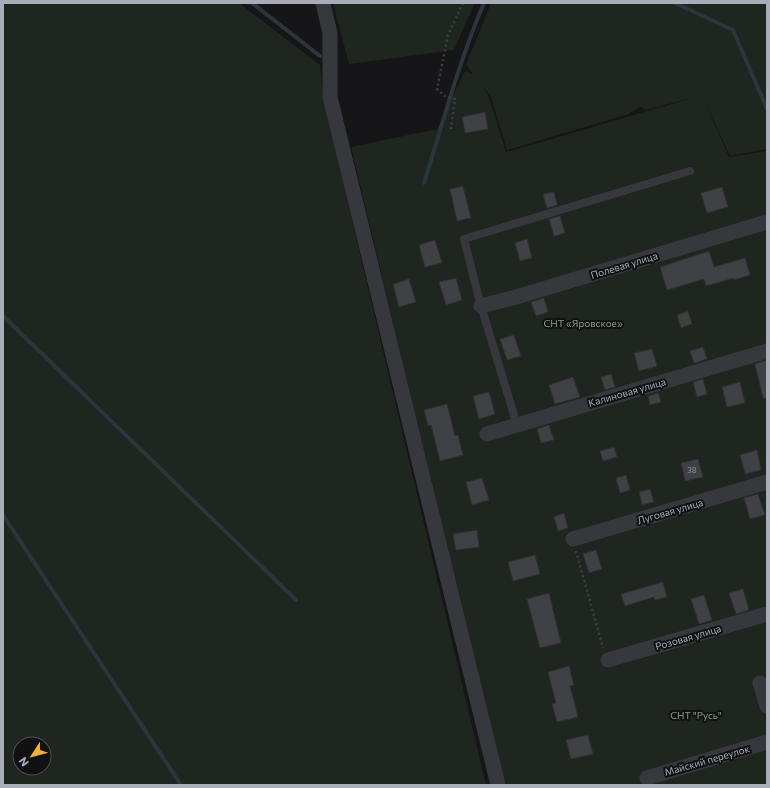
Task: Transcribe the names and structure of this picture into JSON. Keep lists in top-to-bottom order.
{
  "streets": {
    "street": [
      "Полевая улица",
      "Калиновая улица",
      "Луговая улица",
      "Розовая улица",
      "Майский переулок"
    ]
  },
  "parks": ["СНТ «Яровское»", "СНТ \"Русь\""],
  "house_numbers": ["38"],
  "north": "bottom left"
}
